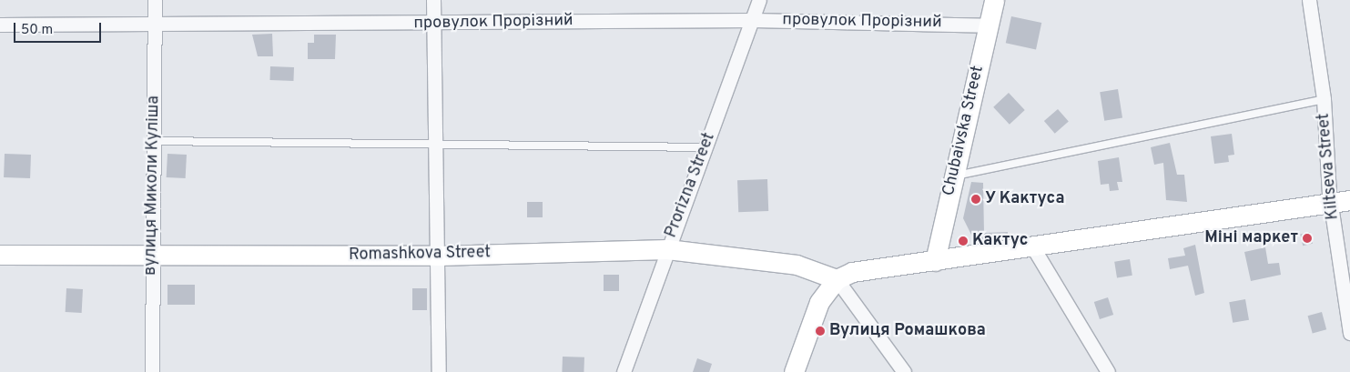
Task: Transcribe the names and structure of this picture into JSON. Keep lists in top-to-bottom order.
{
  "streets": {
    "street": [
      "провулок Прорізний",
      "Chubaivska Street",
      "Kiltseva Street",
      "вулиця Миколи Куліша",
      "Prorizna Street",
      "Romashkova Street"
    ]
  },
  "crossings": [
    ["провулок Прорізний", "Chubaivska Street"],
    ["провулок Прорізний", "вулиця Миколи Куліша"],
    ["провулок Прорізний", "Prorizna Street"],
    ["вулиця Миколи Куліша", "Romashkova Street"],
    ["Prorizna Street", "Romashkova Street"]
  ],
  "places": [
    "У Кактуса",
    "Міні маркет",
    "Кактус",
    "Вулиця Ромашкова"
  ],
  "scale_bar": "50 m"
}
